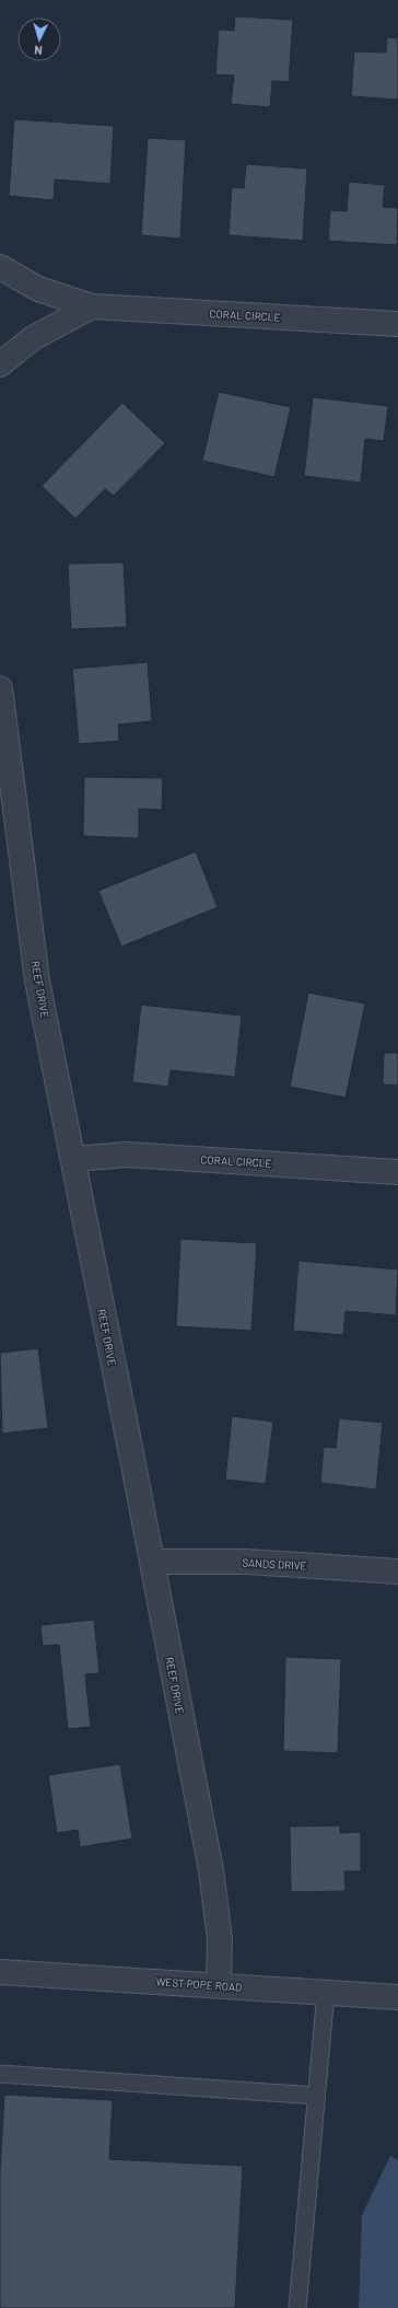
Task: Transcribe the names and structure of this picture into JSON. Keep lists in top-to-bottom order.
{
  "streets": {
    "street": [
      "CORAL CIRCLE",
      "REEF DRIVE",
      "SANDS DRIVE",
      "WEST POPE ROAD"
    ]
  },
  "crossings": [
    ["CORAL CIRCLE", "REEF DRIVE"],
    ["REEF DRIVE", "SANDS DRIVE"],
    ["REEF DRIVE", "WEST POPE ROAD"]
  ],
  "north": "bottom"
}
